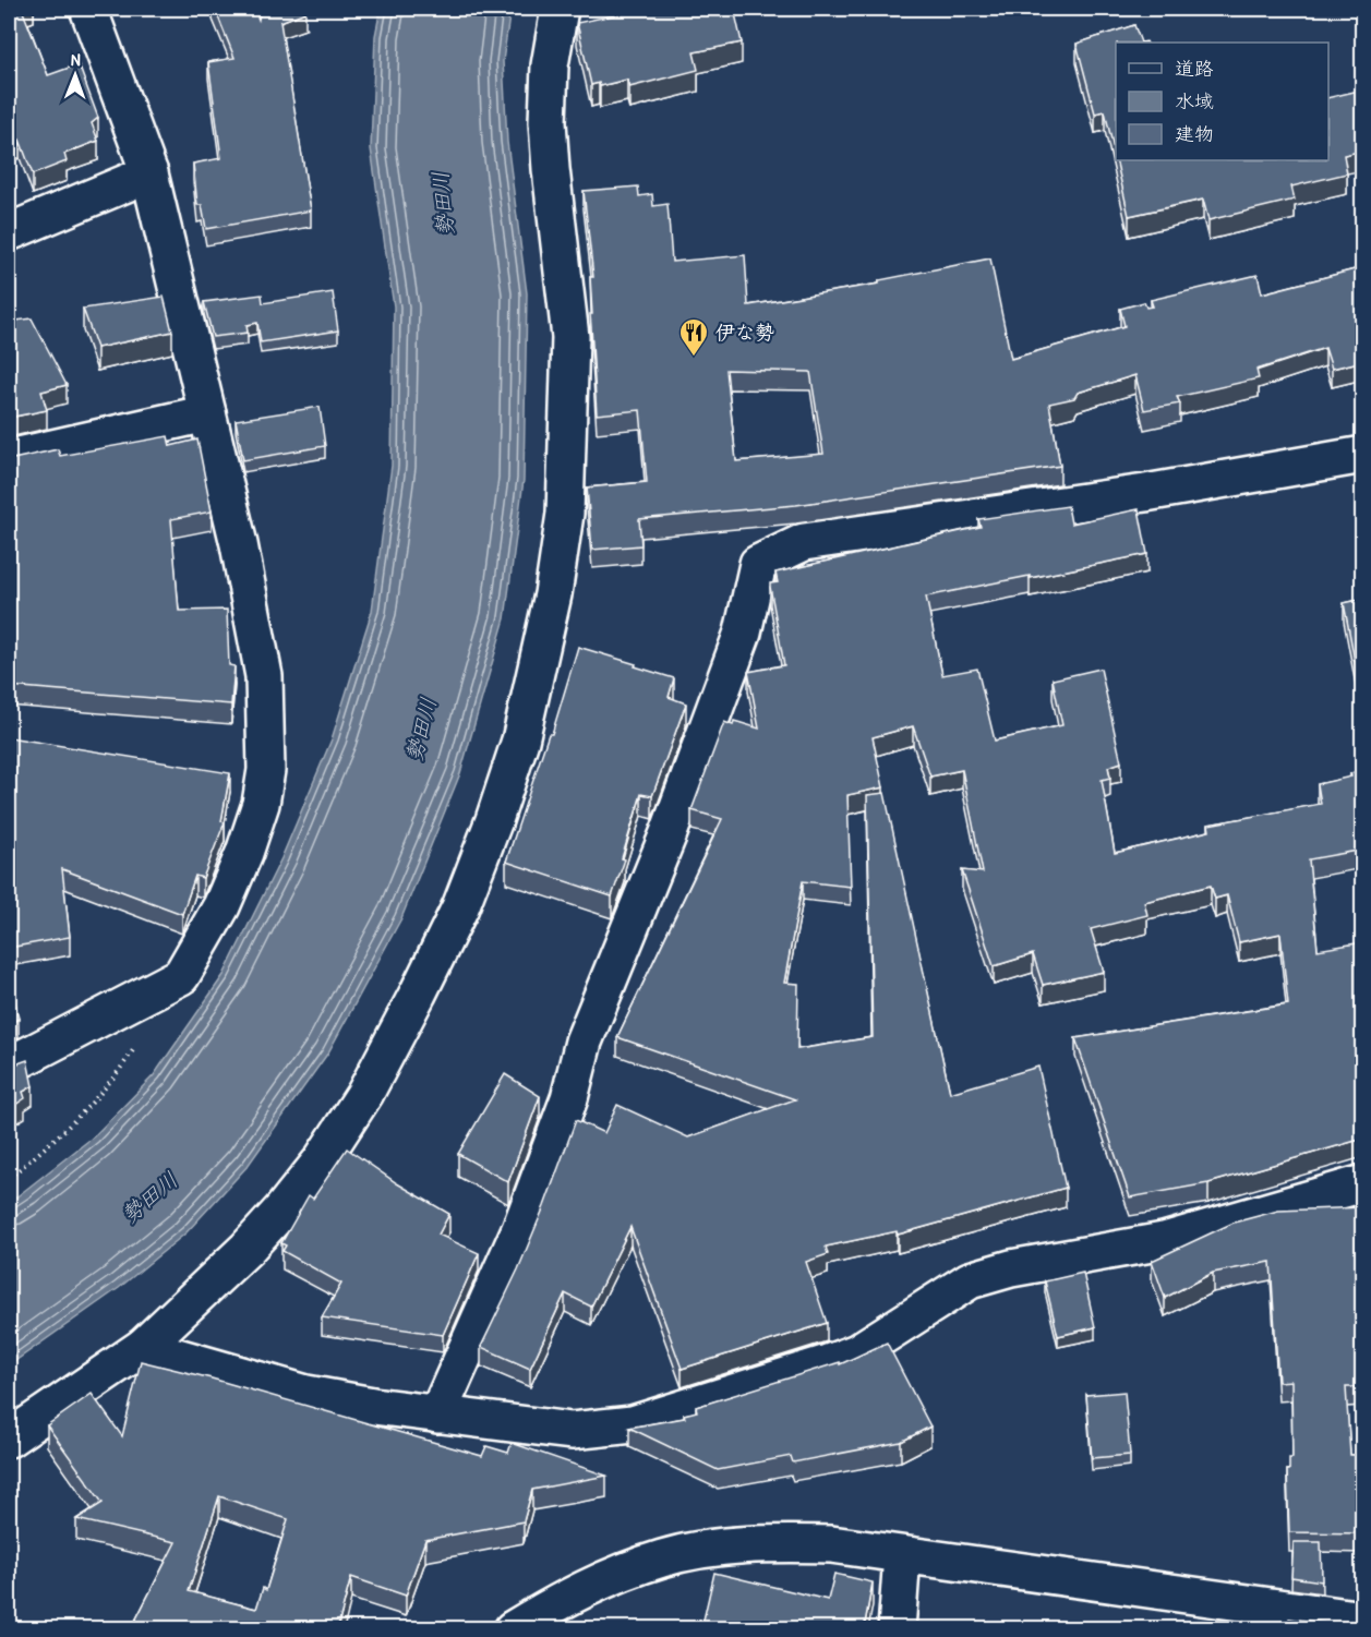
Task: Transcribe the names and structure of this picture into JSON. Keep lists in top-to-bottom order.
{
  "water": ["勢田川"],
  "places": {
    "restaurant": ["伊な勢"]
  },
  "legend": ["道路", "水域", "建物"],
  "north": "top"
}
